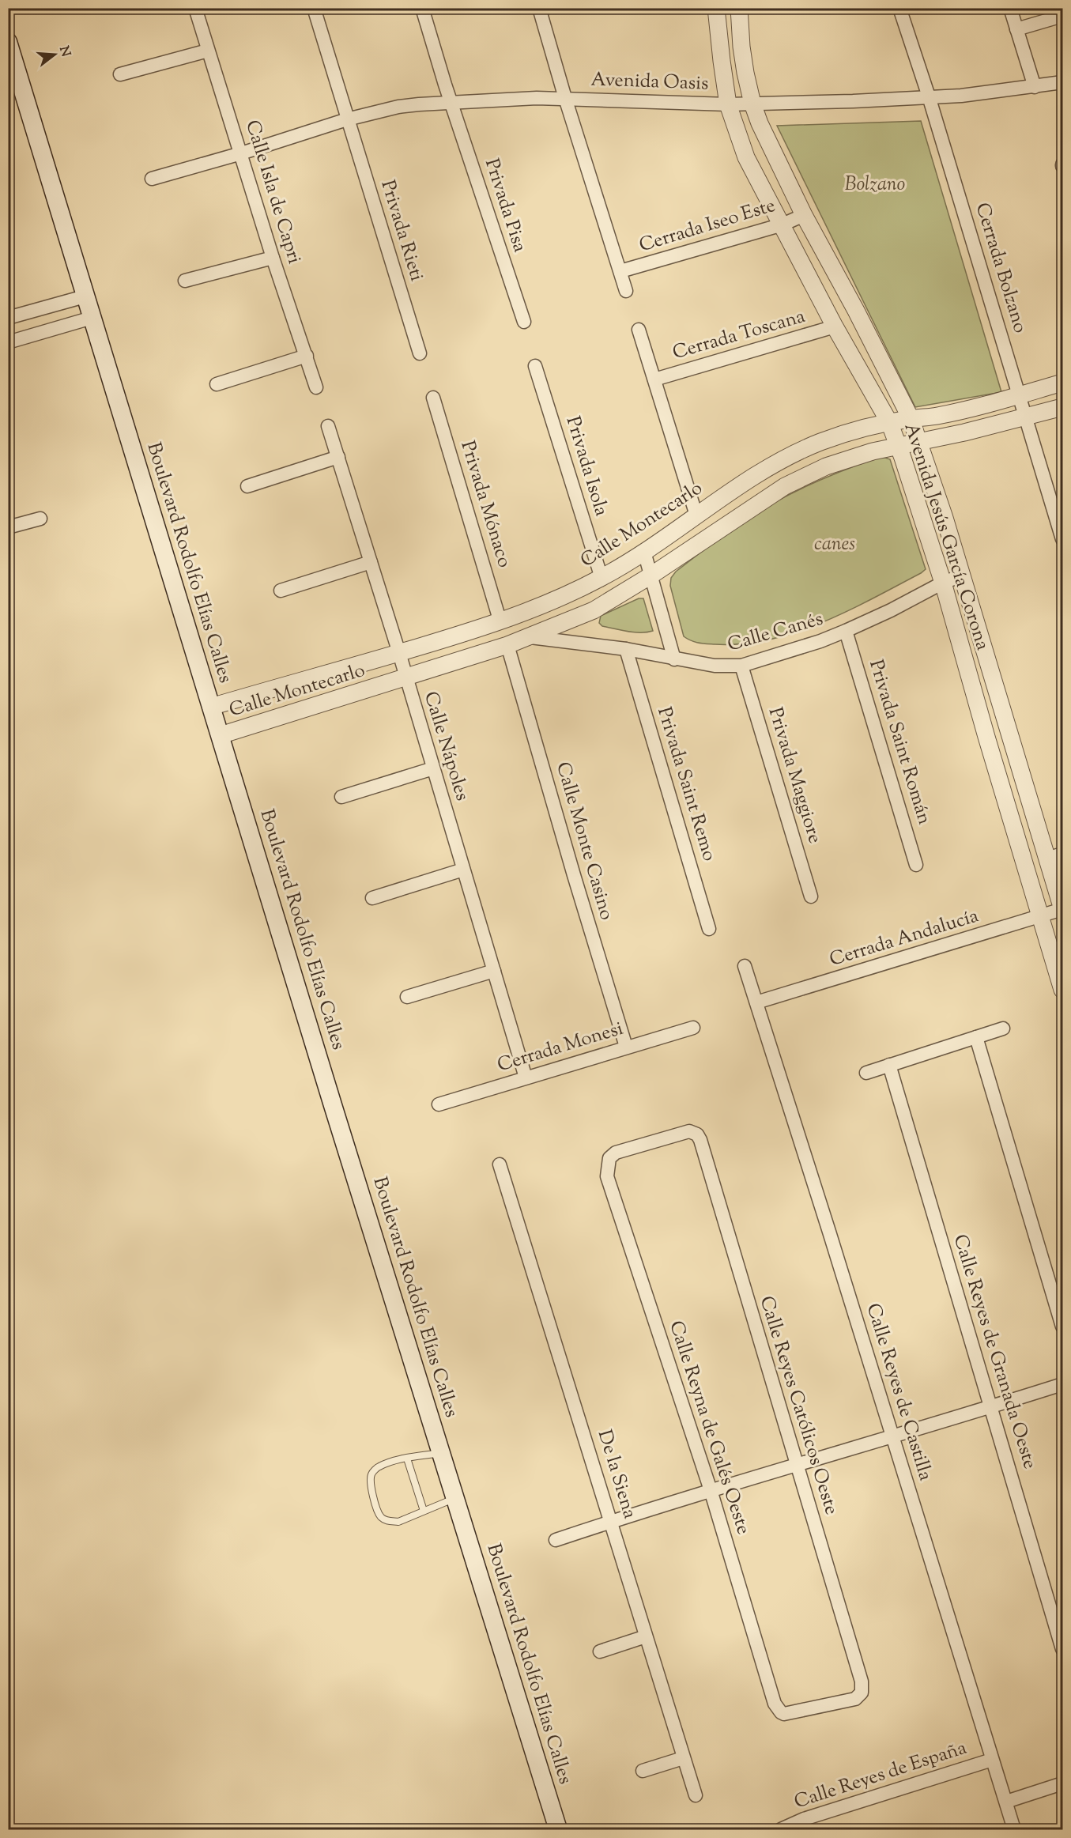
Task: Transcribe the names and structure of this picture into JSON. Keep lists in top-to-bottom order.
{
  "streets": {
    "main road": ["Boulevard Rodolfo Elías Calles"],
    "street": [
      "Avenida Oasis",
      "Calle Isla de Capri",
      "Privada Pisa",
      "Cerrada Iseo Este",
      "Privada Rieti",
      "Cerrada Bolzano",
      "Cerrada Toscana",
      "Privada Isola",
      "Privada Mónaco",
      "Calle Montecarlo",
      "Avenida Jesús García Corona",
      "Calle Canés",
      "Privada Saint Román",
      "Calle Nápoles",
      "Privada Maggiore",
      "Privada Saint Remo",
      "Calle Monte Casino",
      "Cerrada Andalucía",
      "Cerrada Monesi",
      "Calle Reyes de Granada Oeste",
      "Calle Reyes de Castilla",
      "Calle Reyes Católicos Oeste",
      "Calle Reyna de Galés Oeste",
      "De la Siena",
      "Calle Reyes de España"
    ]
  },
  "crossings": [
    ["Avenida Oasis", "Calle Isla de Capri"],
    ["Avenida Oasis", "Privada Pisa"],
    ["Avenida Oasis", "Cerrada Iseo Este"],
    ["Avenida Oasis", "Privada Rieti"],
    ["Avenida Oasis", "Cerrada Bolzano"],
    ["Avenida Oasis", "Avenida Jesús García Corona"],
    ["Cerrada Iseo Este", "Avenida Jesús García Corona"],
    ["Cerrada Bolzano", "Calle Montecarlo"],
    ["Cerrada Toscana", "Calle Montecarlo"],
    ["Cerrada Toscana", "Avenida Jesús García Corona"],
    ["Privada Isola", "Calle Montecarlo"],
    ["Privada Mónaco", "Calle Montecarlo"],
    ["Calle Montecarlo", "Avenida Jesús García Corona"],
    ["Calle Montecarlo", "Boulevard Rodolfo Elías Calles"],
    ["Calle Montecarlo", "Calle Canés"],
    ["Calle Montecarlo", "Calle Nápoles"],
    ["Calle Montecarlo", "Calle Monte Casino"],
    ["Avenida Jesús García Corona", "Calle Canés"],
    ["Avenida Jesús García Corona", "Cerrada Andalucía"],
    ["Calle Canés", "Privada Saint Román"],
    ["Calle Canés", "Privada Maggiore"],
    ["Calle Canés", "Privada Saint Remo"],
    ["Calle Nápoles", "Cerrada Monesi"],
    ["Calle Monte Casino", "Cerrada Monesi"],
    ["Cerrada Andalucía", "Calle Reyes de Castilla"],
    ["Calle Reyes de Castilla", "Calle Reyes de España"],
    ["Calle Reyes Católicos Oeste", "Calle Reyna de Galés Oeste"]
  ],
  "parks": ["Bolzano", "canes"],
  "north": "right"
}
